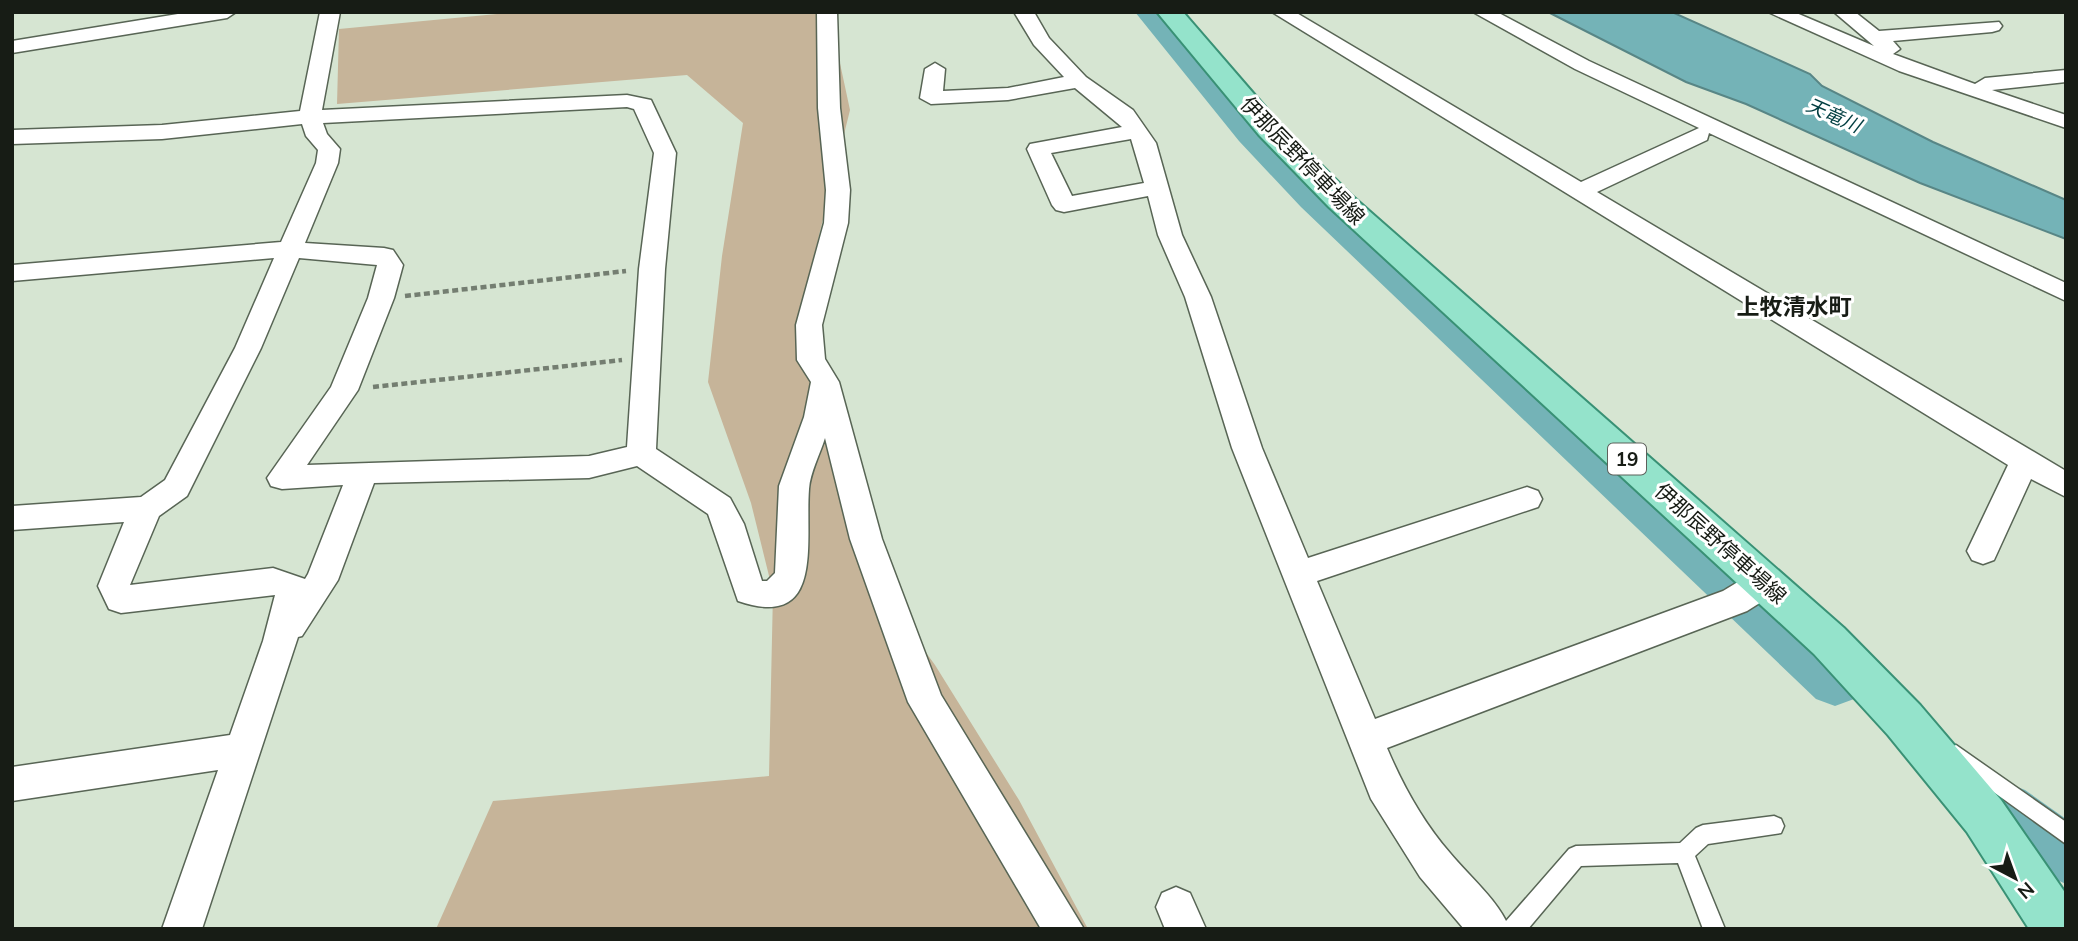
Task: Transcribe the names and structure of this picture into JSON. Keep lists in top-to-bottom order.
{
  "streets": {
    "main road": ["伊那辰野停車場線", "19"]
  },
  "districts": ["上牧清水町"],
  "water": ["天竜川"],
  "north": "bottom right"
}
